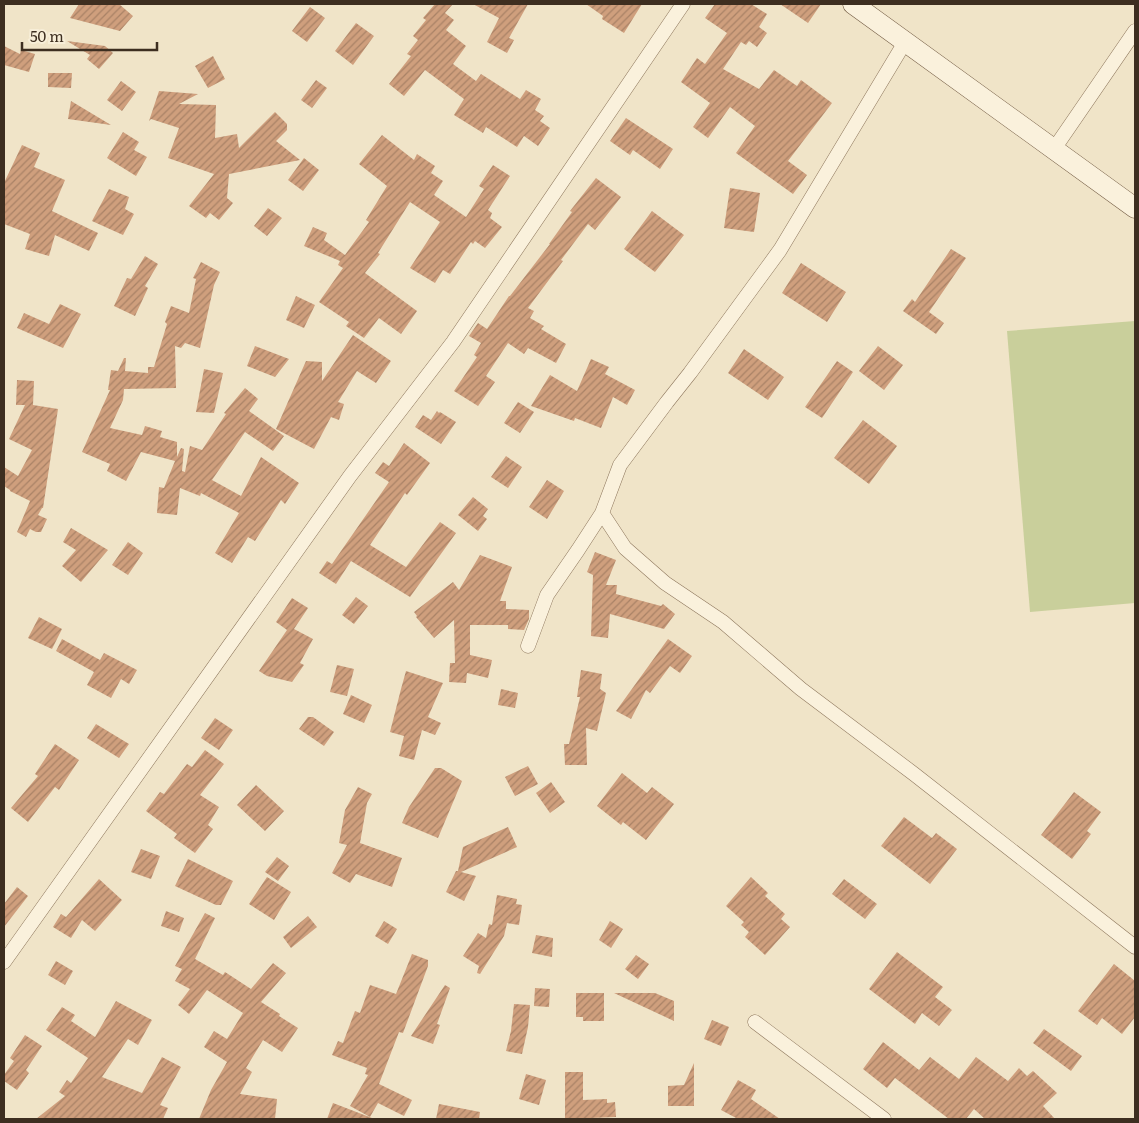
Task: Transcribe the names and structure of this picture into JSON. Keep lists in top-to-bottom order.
{
  "scale_bar": "50 m"
}
